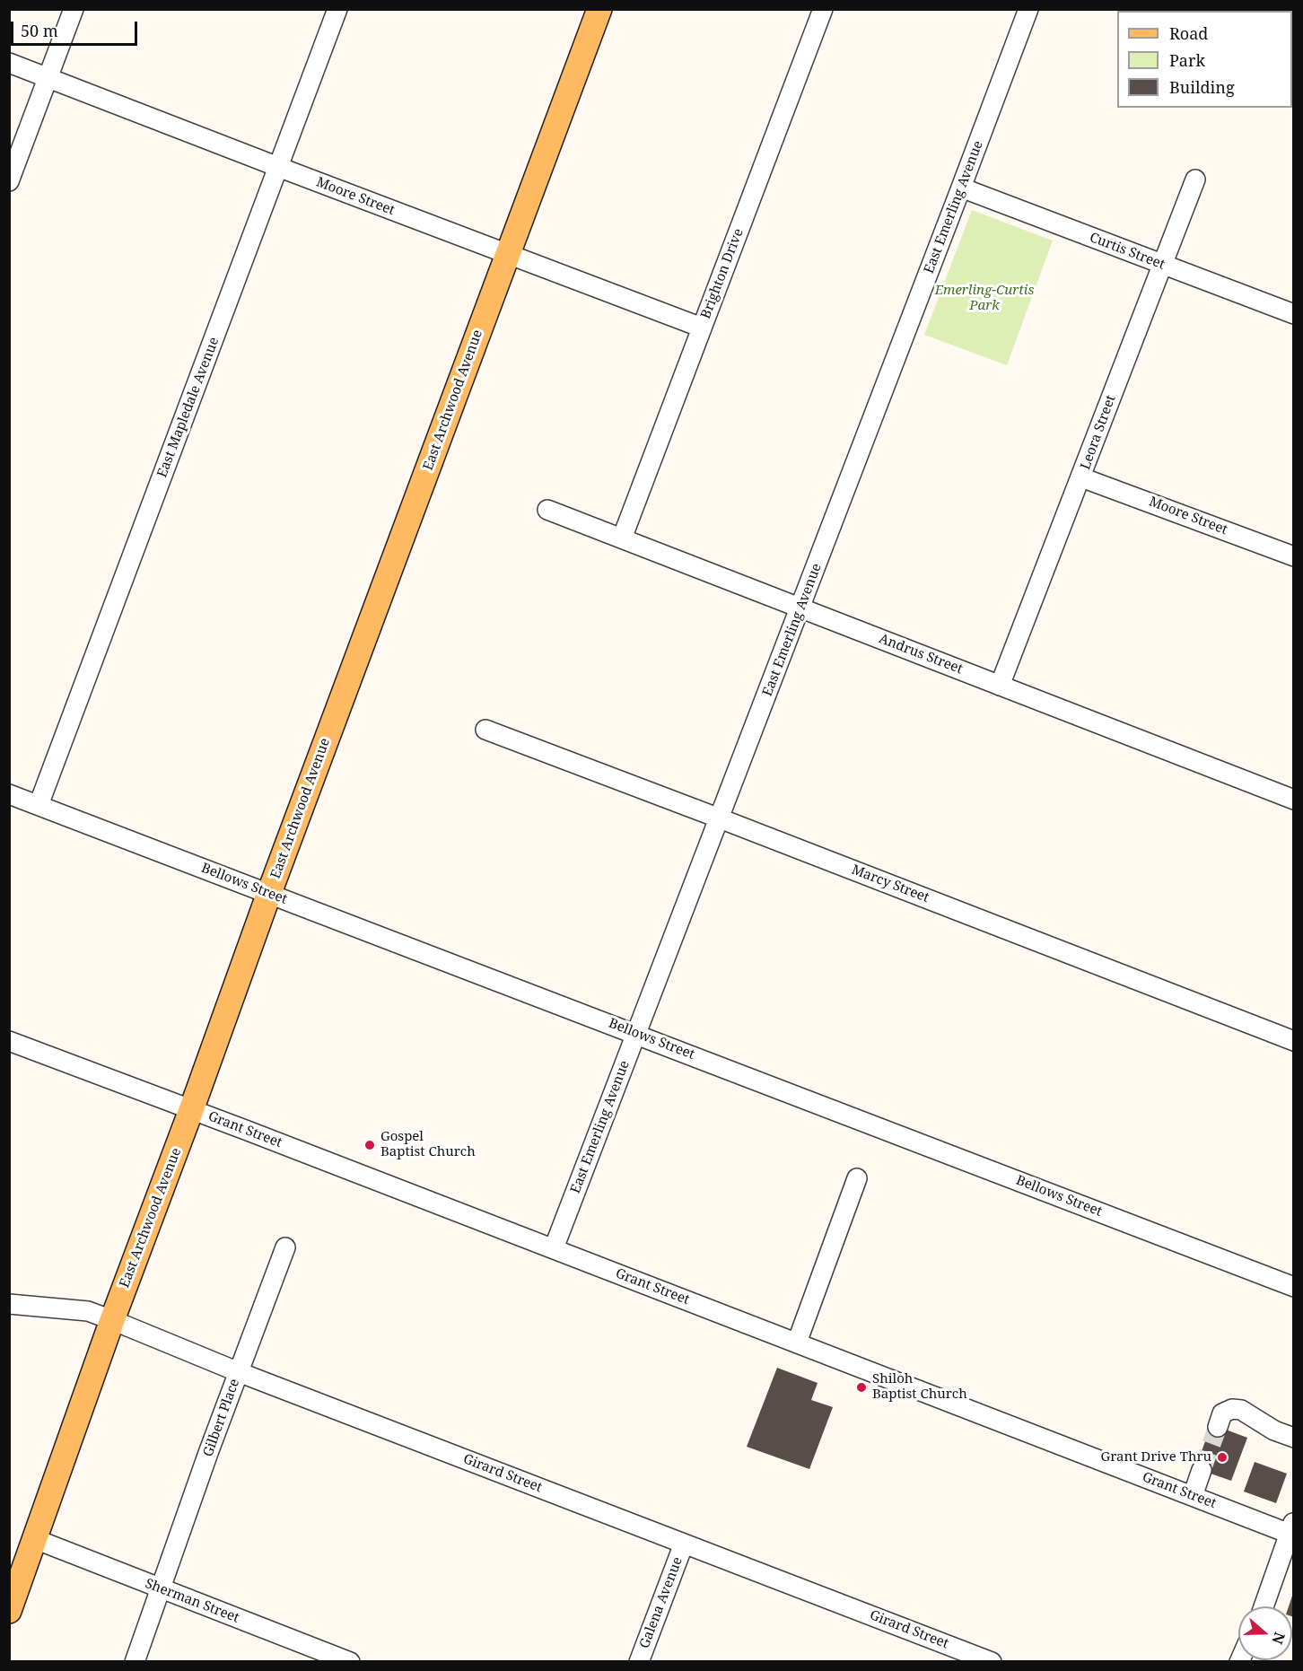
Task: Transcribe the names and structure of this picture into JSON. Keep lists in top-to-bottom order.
{
  "streets": {
    "main road": ["East Archwood Avenue"],
    "street": [
      "Moore Street",
      "East Emerling Avenue",
      "Curtis Street",
      "Brighton Drive",
      "East Mapledale Avenue",
      "Leora Street",
      "Andrus Street",
      "Bellows Street",
      "Marcy Street",
      "Grant Street",
      "Gilbert Place",
      "Girard Street",
      "Sherman Street",
      "Galena Avenue"
    ]
  },
  "crossings": [
    ["Moore Street", "Brighton Drive"],
    ["Moore Street", "East Archwood Avenue"],
    ["Moore Street", "East Mapledale Avenue"],
    ["Moore Street", "Leora Street"],
    ["East Emerling Avenue", "Curtis Street"],
    ["East Emerling Avenue", "Andrus Street"],
    ["East Emerling Avenue", "Bellows Street"],
    ["East Emerling Avenue", "Marcy Street"],
    ["East Emerling Avenue", "Grant Street"],
    ["Curtis Street", "Leora Street"],
    ["Brighton Drive", "Andrus Street"],
    ["East Archwood Avenue", "Bellows Street"],
    ["East Archwood Avenue", "Grant Street"],
    ["East Archwood Avenue", "Girard Street"],
    ["East Archwood Avenue", "Sherman Street"],
    ["East Mapledale Avenue", "Bellows Street"],
    ["Leora Street", "Andrus Street"],
    ["Gilbert Place", "Girard Street"],
    ["Gilbert Place", "Sherman Street"],
    ["Girard Street", "Galena Avenue"]
  ],
  "parks": ["Emerling-Curtis Park"],
  "places": ["Gospel Baptist Church", "Shiloh Baptist Church", "Grant Drive Thru"],
  "legend": ["Road", "Park", "Building"],
  "scale_bar": "50 m",
  "north": "right"
}
